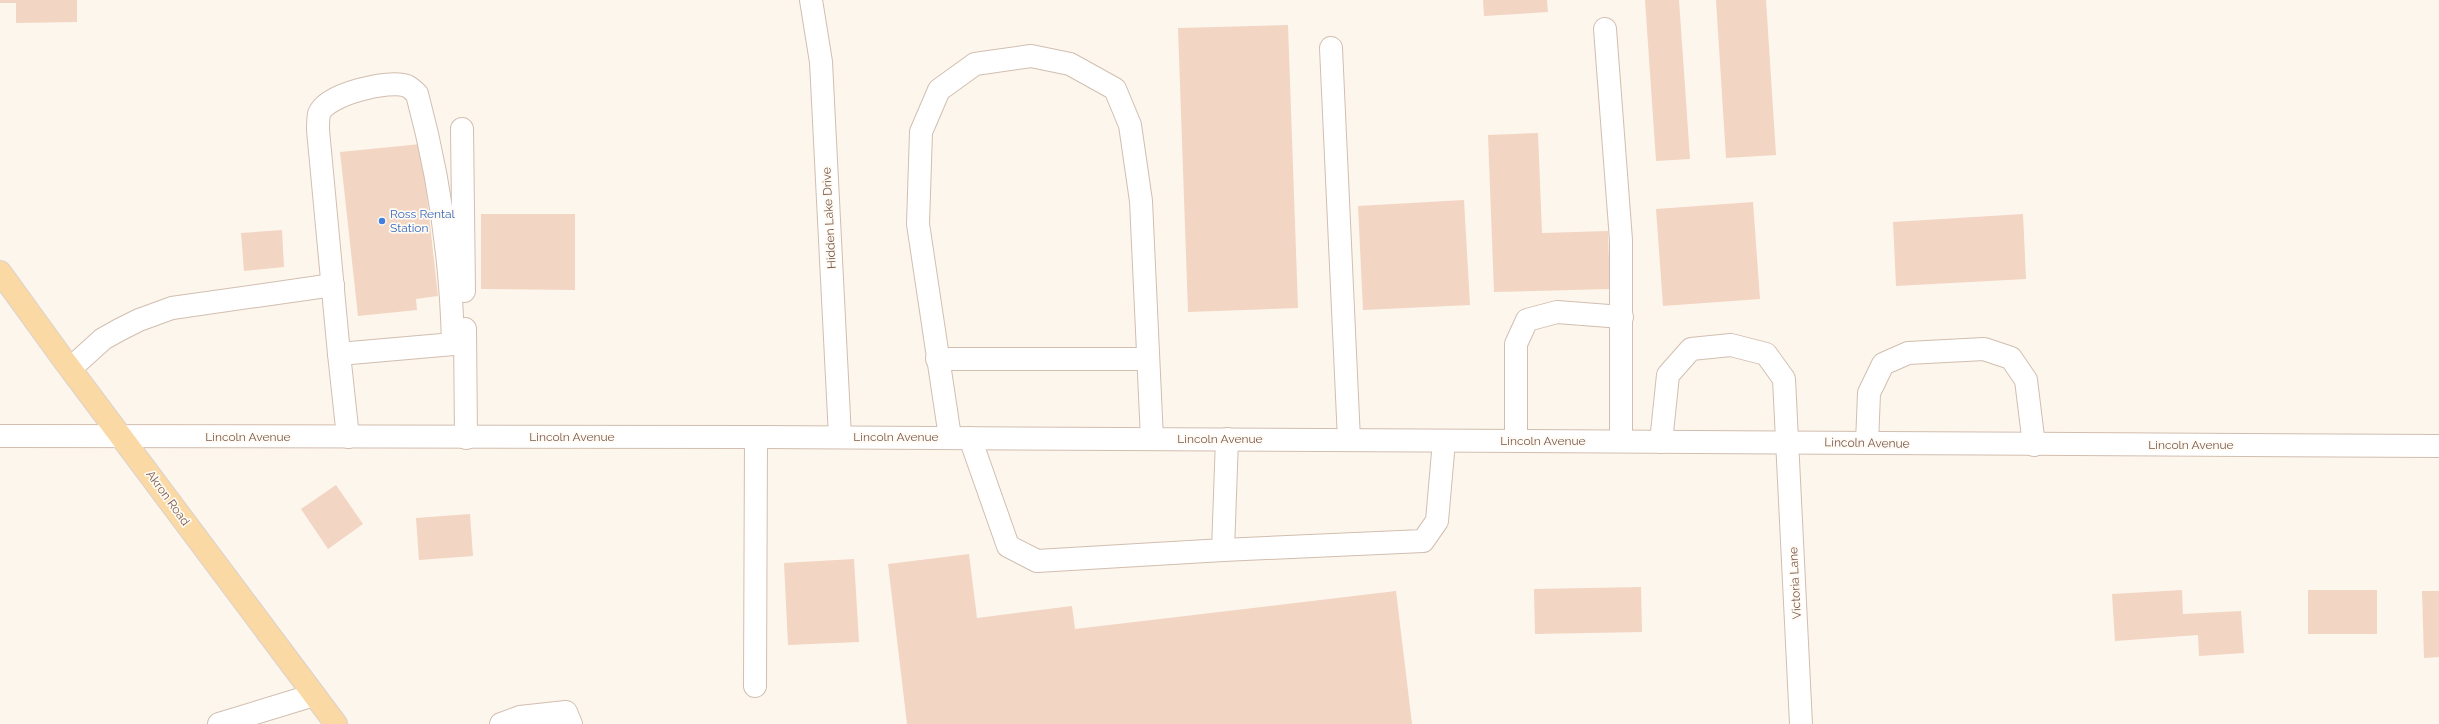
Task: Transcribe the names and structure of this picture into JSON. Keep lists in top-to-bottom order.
{
  "streets": {
    "main road": ["Akron Road"],
    "street": ["Hidden Lake Drive", "Lincoln Avenue", "Victoria Lane"]
  },
  "crossings": [
    ["Hidden Lake Drive", "Lincoln Avenue"],
    ["Lincoln Avenue", "Akron Road"],
    ["Lincoln Avenue", "Victoria Lane"]
  ],
  "places": ["Ross Rental Station"]
}
